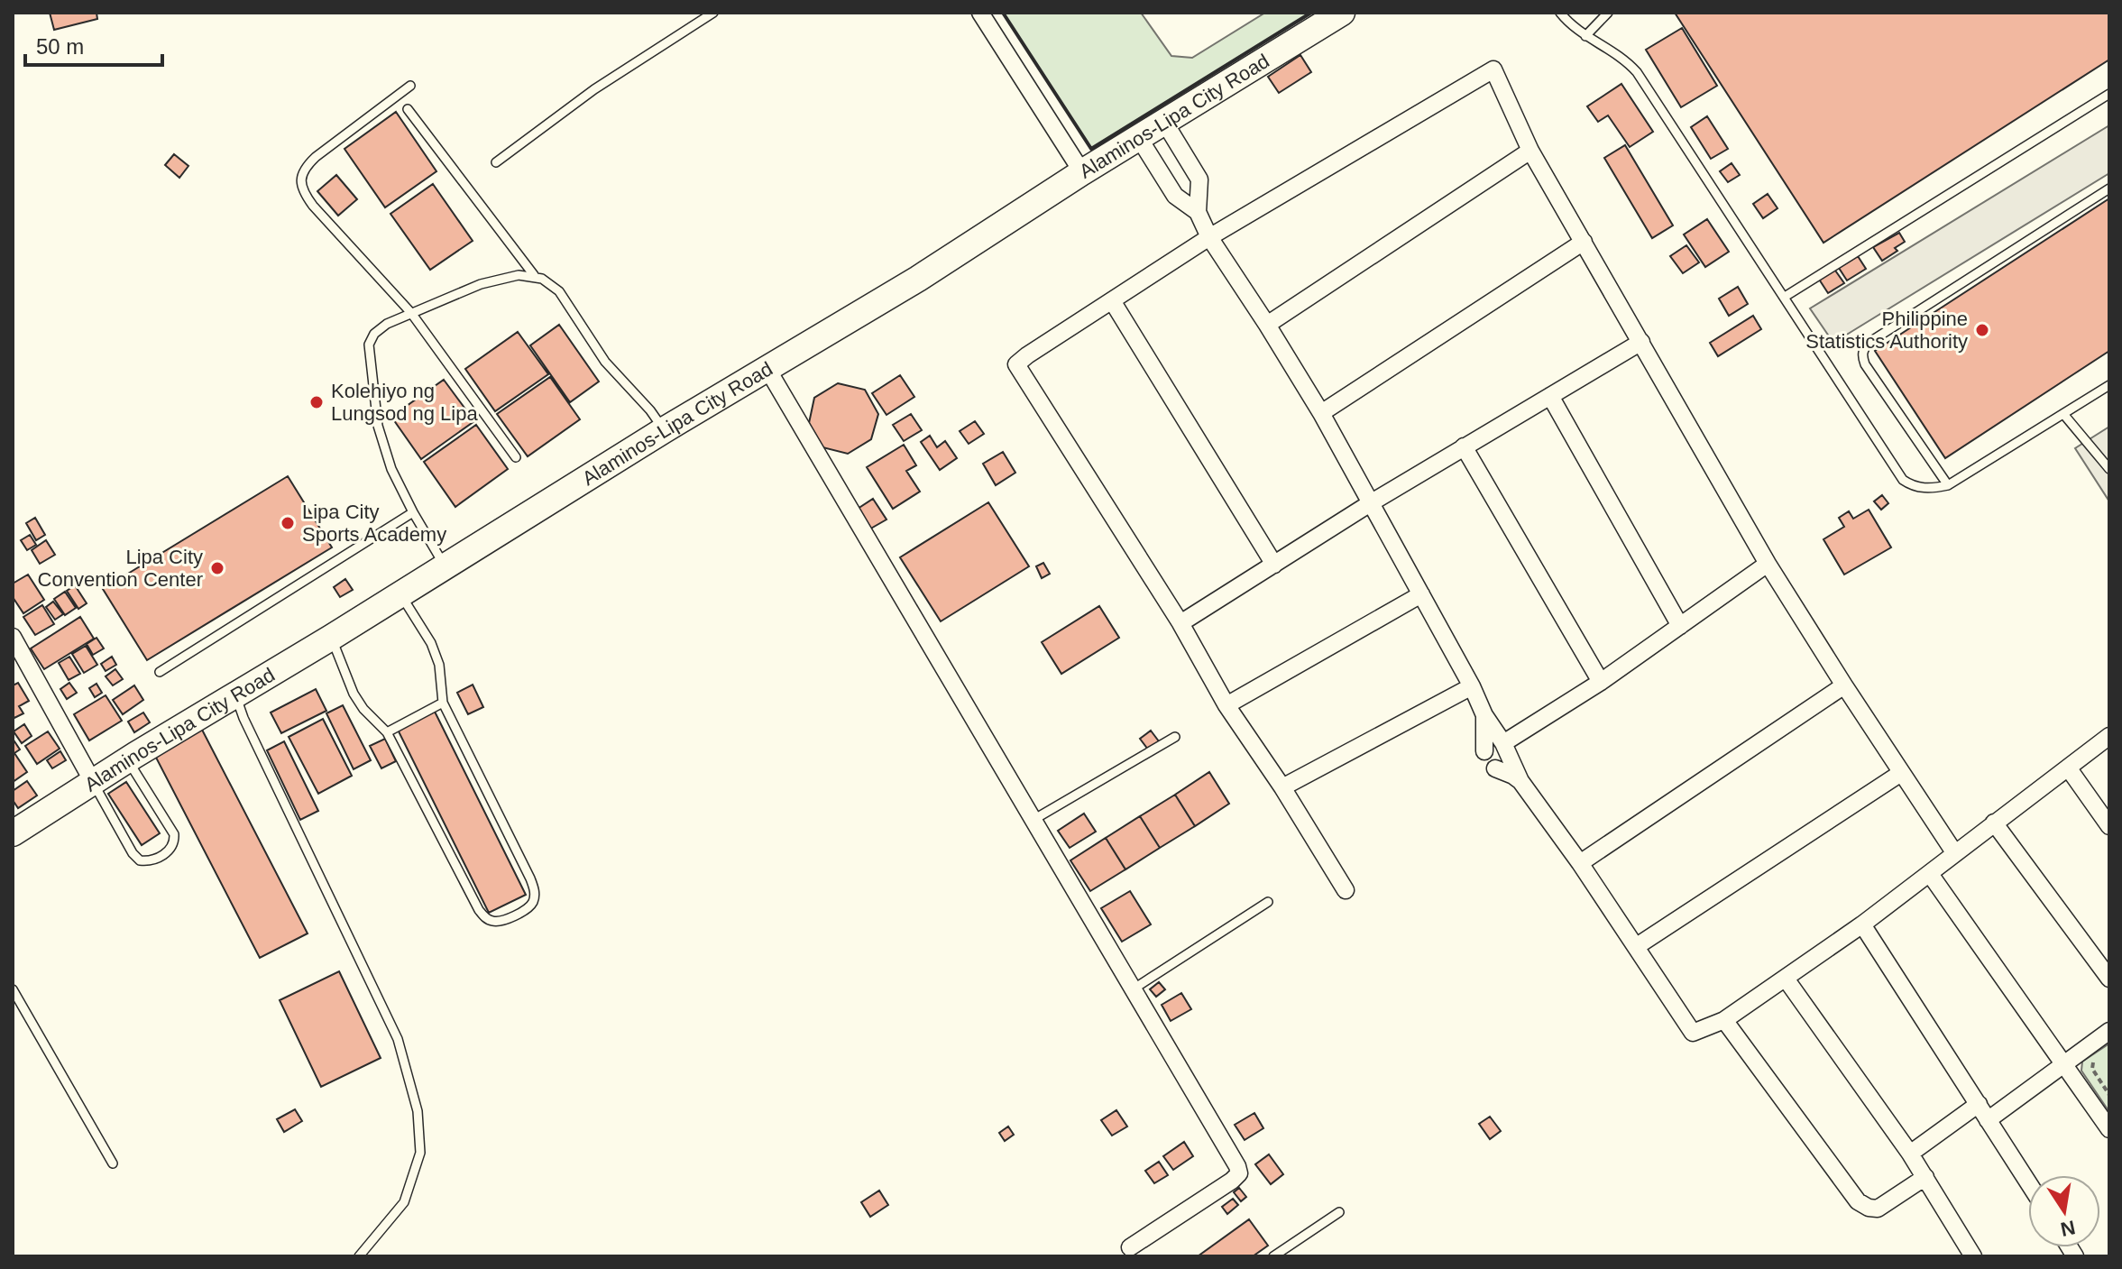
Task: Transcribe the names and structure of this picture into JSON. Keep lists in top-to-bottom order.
{
  "streets": {
    "main road": ["Alaminos-Lipa City Road"]
  },
  "places": [
    "Philippine Statistics Authority",
    "Kolehiyo ng Lungsod ng Lipa",
    "Lipa City Sports Academy",
    "Lipa City Convention Center"
  ],
  "scale_bar": "50 m",
  "north": "bottom"
}
